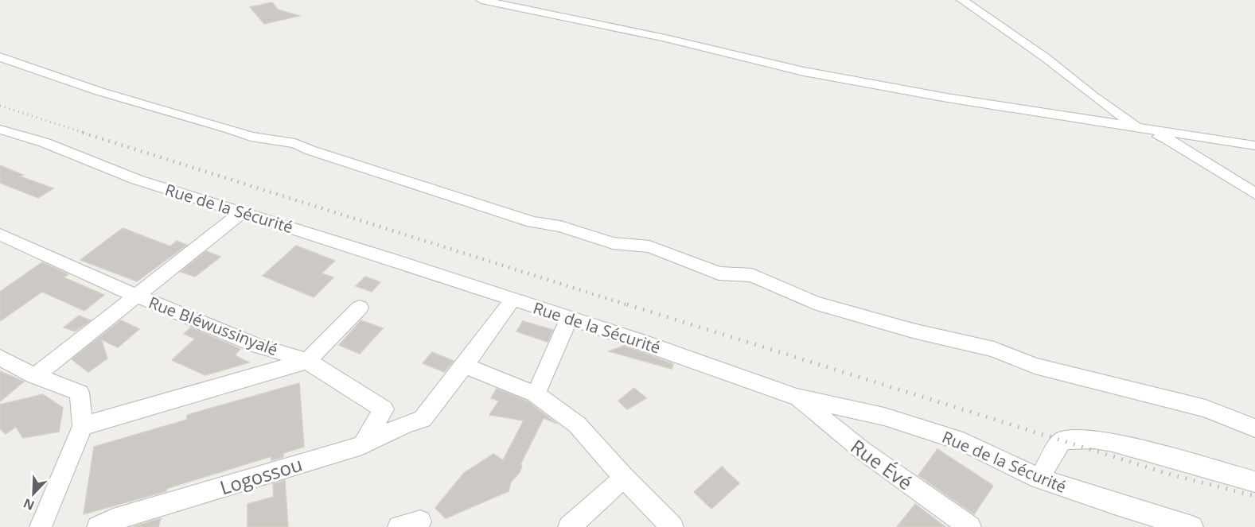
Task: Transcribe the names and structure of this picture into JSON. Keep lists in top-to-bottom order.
{
  "streets": {
    "street": [
      "Rue de la Sécurité",
      "Rue Bléwussinyalé",
      "Rue Évé",
      "Logossou"
    ]
  },
  "crossings": [
    ["Rue de la Sécurité", "Rue Évé"],
    ["Rue Bléwussinyalé", "Logossou"]
  ],
  "north": "bottom left"
}
